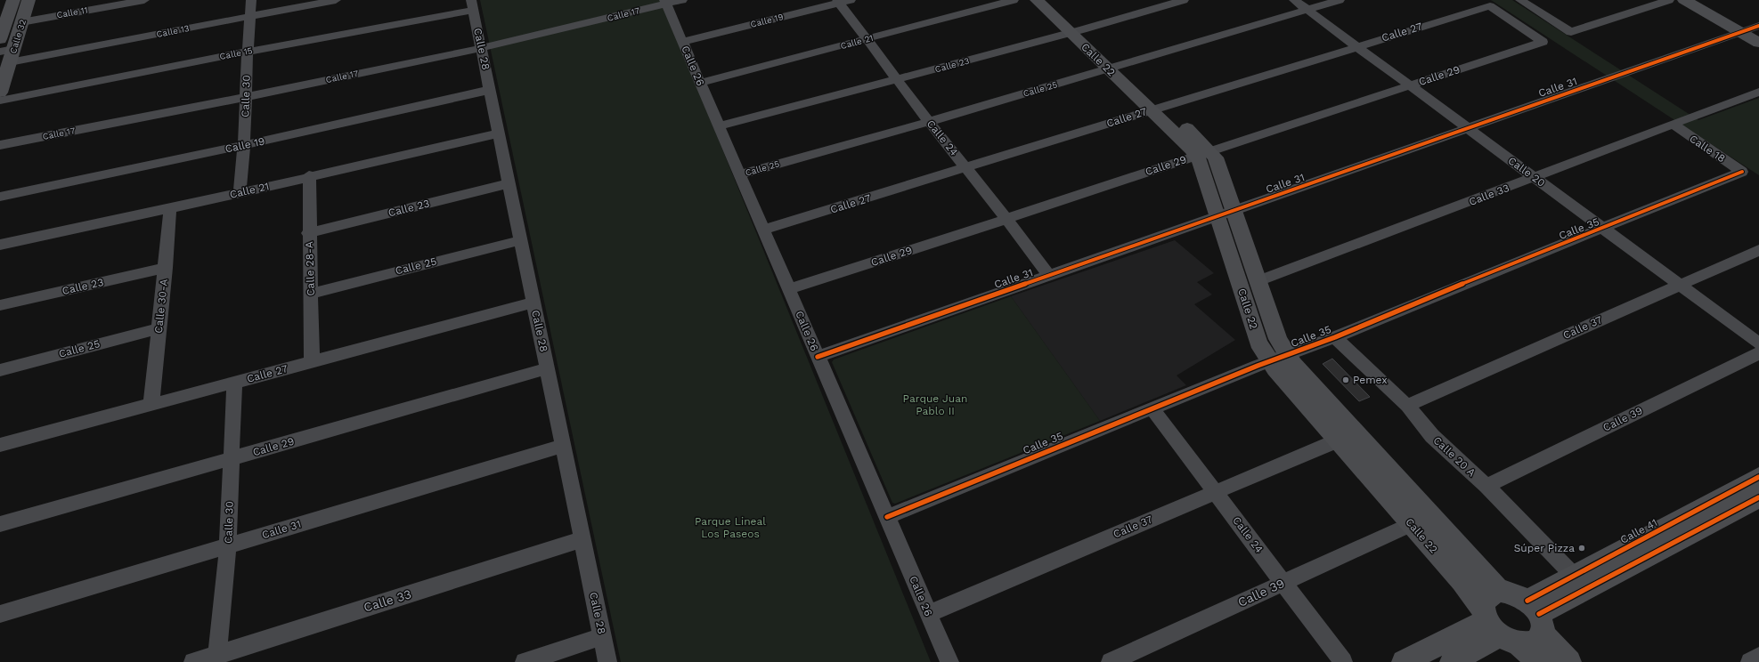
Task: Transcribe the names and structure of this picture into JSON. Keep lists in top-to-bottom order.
{
  "streets": {
    "street": [
      "Calle 11",
      "Calle 17",
      "Calle 19",
      "Calle 13",
      "Calle 27",
      "Calle 32",
      "Calle 21",
      "Calle 28",
      "Calle 15",
      "Calle 22",
      "Calle 23",
      "Calle 26",
      "Calle 29",
      "Calle 31",
      "Calle 25",
      "Calle 30",
      "Calle 24",
      "Calle 18",
      "Calle 20",
      "Calle 33",
      "Calle 35",
      "Calle 28-A",
      "Calle 30-A",
      "Calle 37",
      "Calle 39",
      "Calle 20 A",
      "Calle 41"
    ]
  },
  "crossings": [
    ["Calle 11", "Calle 32"],
    ["Calle 17", "Calle 28"],
    ["Calle 17", "Calle 26"],
    ["Calle 17", "Calle 30"],
    ["Calle 19", "Calle 28"],
    ["Calle 19", "Calle 26"],
    ["Calle 19", "Calle 30"],
    ["Calle 19", "Calle 24"],
    ["Calle 13", "Calle 32"],
    ["Calle 13", "Calle 30"],
    ["Calle 27", "Calle 28"],
    ["Calle 27", "Calle 22"],
    ["Calle 27", "Calle 26"],
    ["Calle 27", "Calle 29"],
    ["Calle 27", "Calle 30"],
    ["Calle 27", "Calle 24"],
    ["Calle 27", "Calle 20"],
    ["Calle 27", "Calle 28-A"],
    ["Calle 27", "Calle 30-A"],
    ["Calle 21", "Calle 28"],
    ["Calle 21", "Calle 26"],
    ["Calle 21", "Calle 30"],
    ["Calle 21", "Calle 24"],
    ["Calle 21", "Calle 28-A"],
    ["Calle 21", "Calle 30-A"],
    ["Calle 28", "Calle 15"],
    ["Calle 28", "Calle 23"],
    ["Calle 28", "Calle 29"],
    ["Calle 28", "Calle 31"],
    ["Calle 28", "Calle 25"],
    ["Calle 28", "Calle 33"],
    ["Calle 15", "Calle 30"],
    ["Calle 22", "Calle 23"],
    ["Calle 22", "Calle 29"],
    ["Calle 22", "Calle 31"],
    ["Calle 22", "Calle 25"],
    ["Calle 22", "Calle 33"],
    ["Calle 22", "Calle 35"],
    ["Calle 22", "Calle 37"],
    ["Calle 22", "Calle 39"],
    ["Calle 23", "Calle 26"],
    ["Calle 23", "Calle 24"],
    ["Calle 23", "Calle 28-A"],
    ["Calle 23", "Calle 30-A"],
    ["Calle 26", "Calle 29"],
    ["Calle 26", "Calle 31"],
    ["Calle 26", "Calle 25"],
    ["Calle 26", "Calle 35"],
    ["Calle 26", "Calle 37"],
    ["Calle 29", "Calle 30"],
    ["Calle 29", "Calle 24"],
    ["Calle 29", "Calle 20"],
    ["Calle 31", "Calle 30"],
    ["Calle 31", "Calle 24"],
    ["Calle 31", "Calle 20"],
    ["Calle 25", "Calle 24"],
    ["Calle 25", "Calle 20"],
    ["Calle 25", "Calle 28-A"],
    ["Calle 25", "Calle 30-A"],
    ["Calle 30", "Calle 33"],
    ["Calle 24", "Calle 35"],
    ["Calle 24", "Calle 37"],
    ["Calle 24", "Calle 39"],
    ["Calle 18", "Calle 33"],
    ["Calle 18", "Calle 35"],
    ["Calle 20", "Calle 33"],
    ["Calle 20", "Calle 35"],
    ["Calle 20", "Calle 37"],
    ["Calle 35", "Calle 20 A"],
    ["Calle 37", "Calle 20 A"],
    ["Calle 39", "Calle 20 A"],
    ["Calle 20 A", "Calle 41"]
  ],
  "parks": ["Parque Juan Pablo II", "Parque Lineal Los Paseos"],
  "places": ["Pemex", "Súper Pizza"]
}
